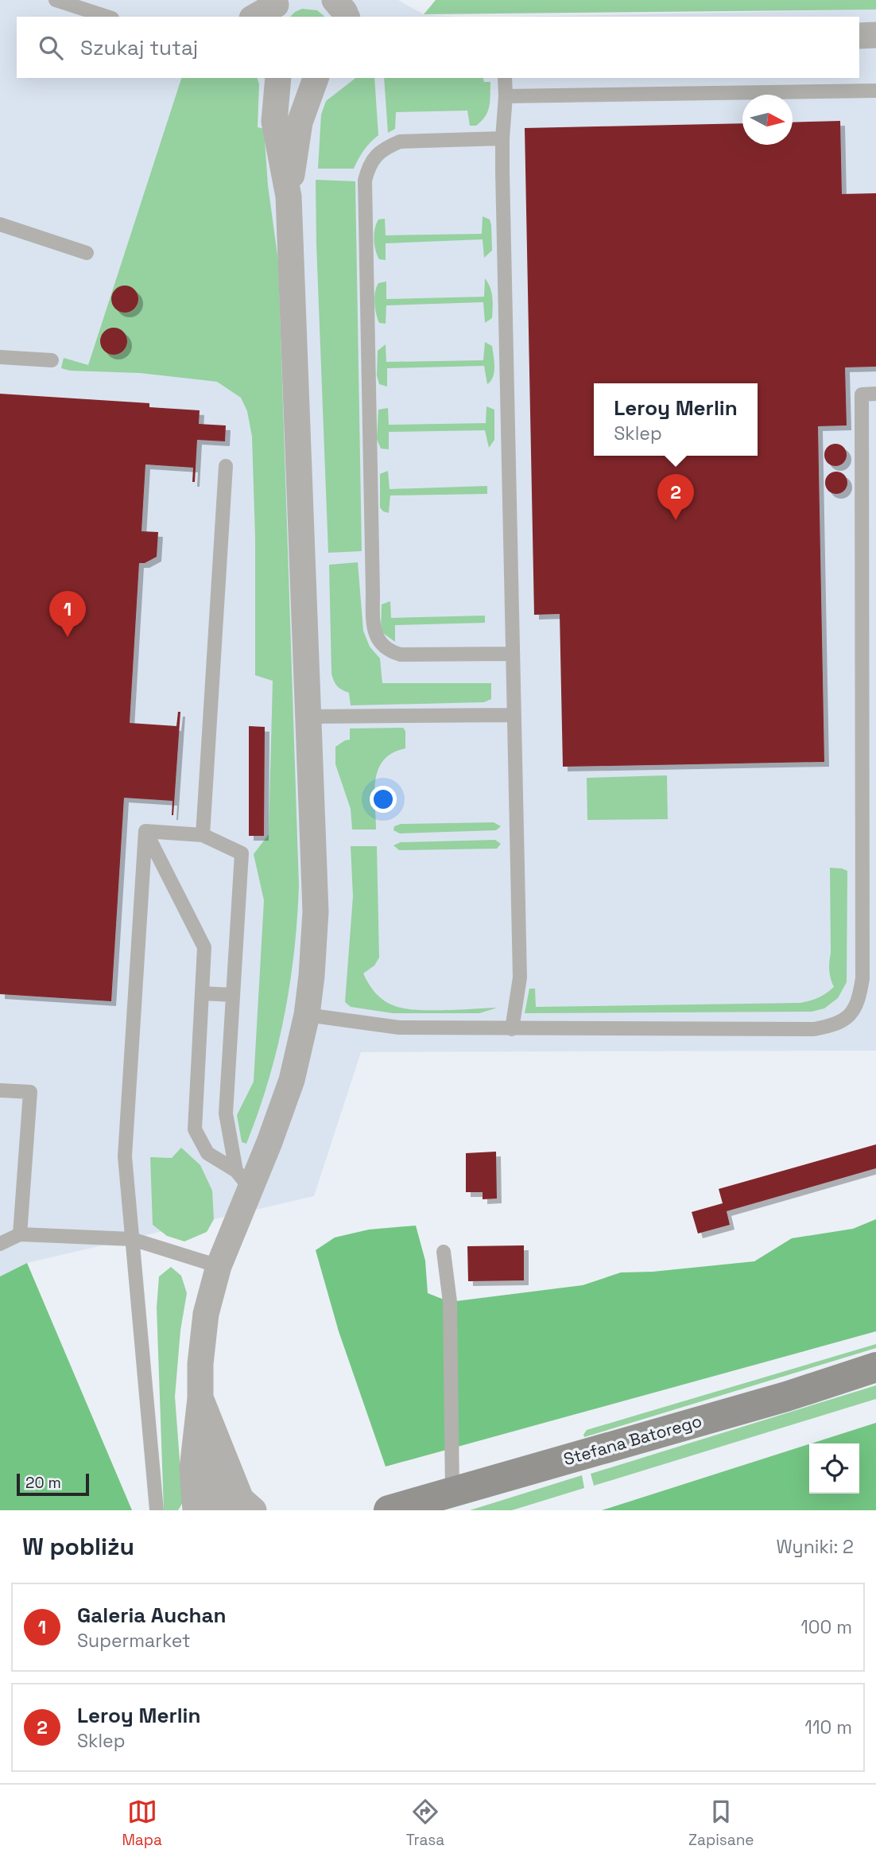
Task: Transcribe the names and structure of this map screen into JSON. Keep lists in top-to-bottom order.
{
  "streets": {
    "main road": ["Stefana Batorego"]
  },
  "scale_bar": "20 m",
  "north": "right",
  "page": {
    "search": "Szukaj tutaj",
    "popup": ["Leroy Merlin", "Sklep"],
    "pins": ["2", "1"],
    "scale": "20 m",
    "heading": ["W pobliżu", "Wyniki: 2"],
    "list": [
      {
        "mark": "1",
        "name": "Galeria Auchan",
        "note": "Supermarket",
        "value": "100 m"
      },
      {
        "mark": "2",
        "name": "Leroy Merlin",
        "note": "Sklep",
        "value": "110 m"
      }
    ],
    "nav": ["Mapa", "Trasa", "Zapisane"]
  }
}
